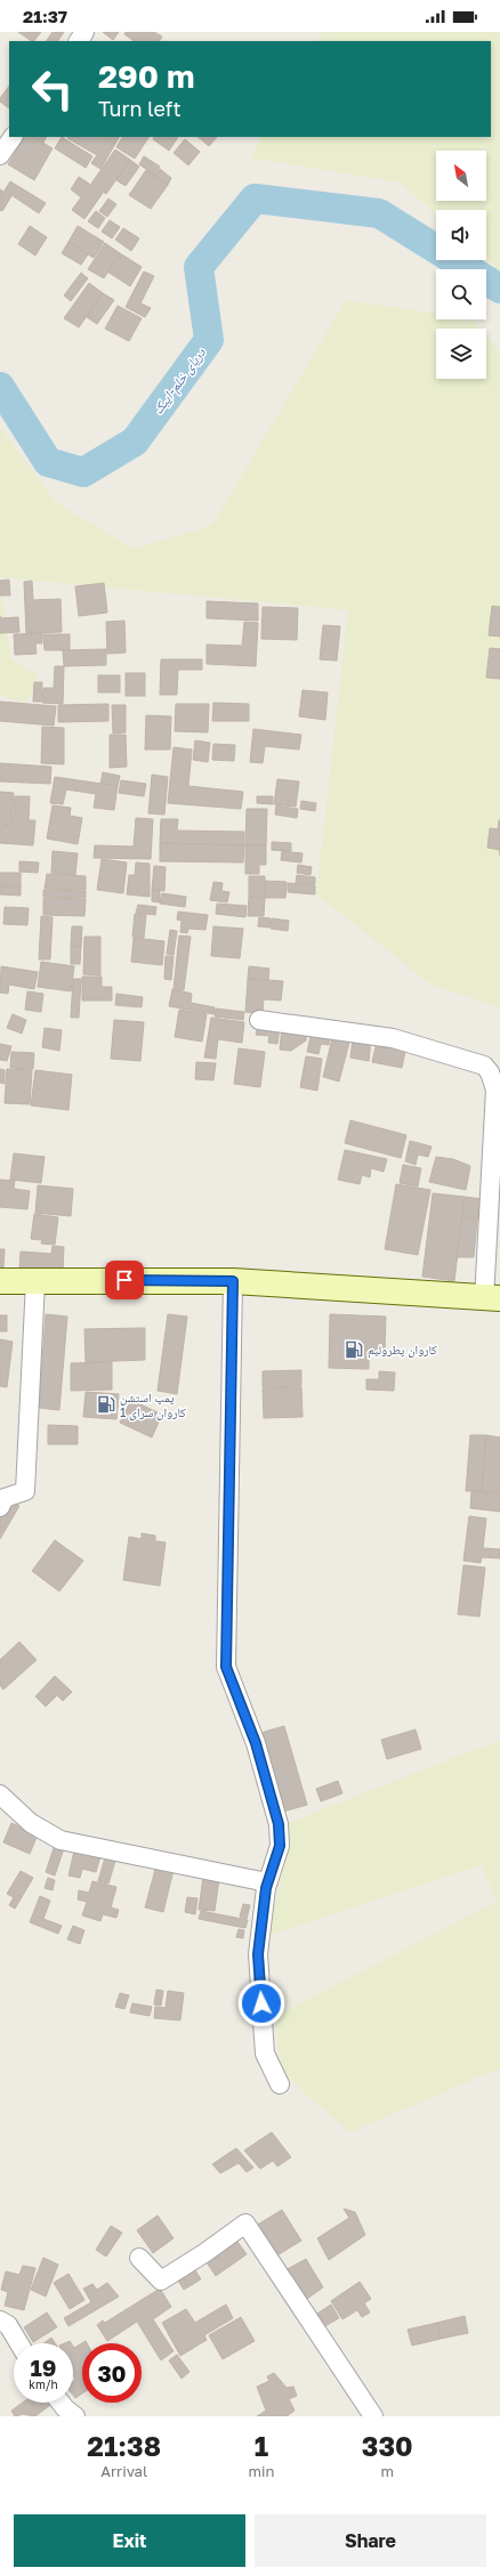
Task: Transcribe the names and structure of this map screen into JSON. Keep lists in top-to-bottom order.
{
  "water": ["دریای خلم-ایبک"],
  "places": {
    "fuel station": ["کاروان پطرولیم", "پمپ استشن کاروان سرای 1"]
  },
  "north": "top left",
  "page": {
    "status": "21:37",
    "turn": ["290 m", "Turn left"],
    "speed": "19 km/h",
    "limit": "30",
    "eta": [
      "21:38",
      "Arrival",
      "1",
      "min",
      "330",
      "m"
    ],
    "buttons": ["Exit", "Share"]
  }
}
